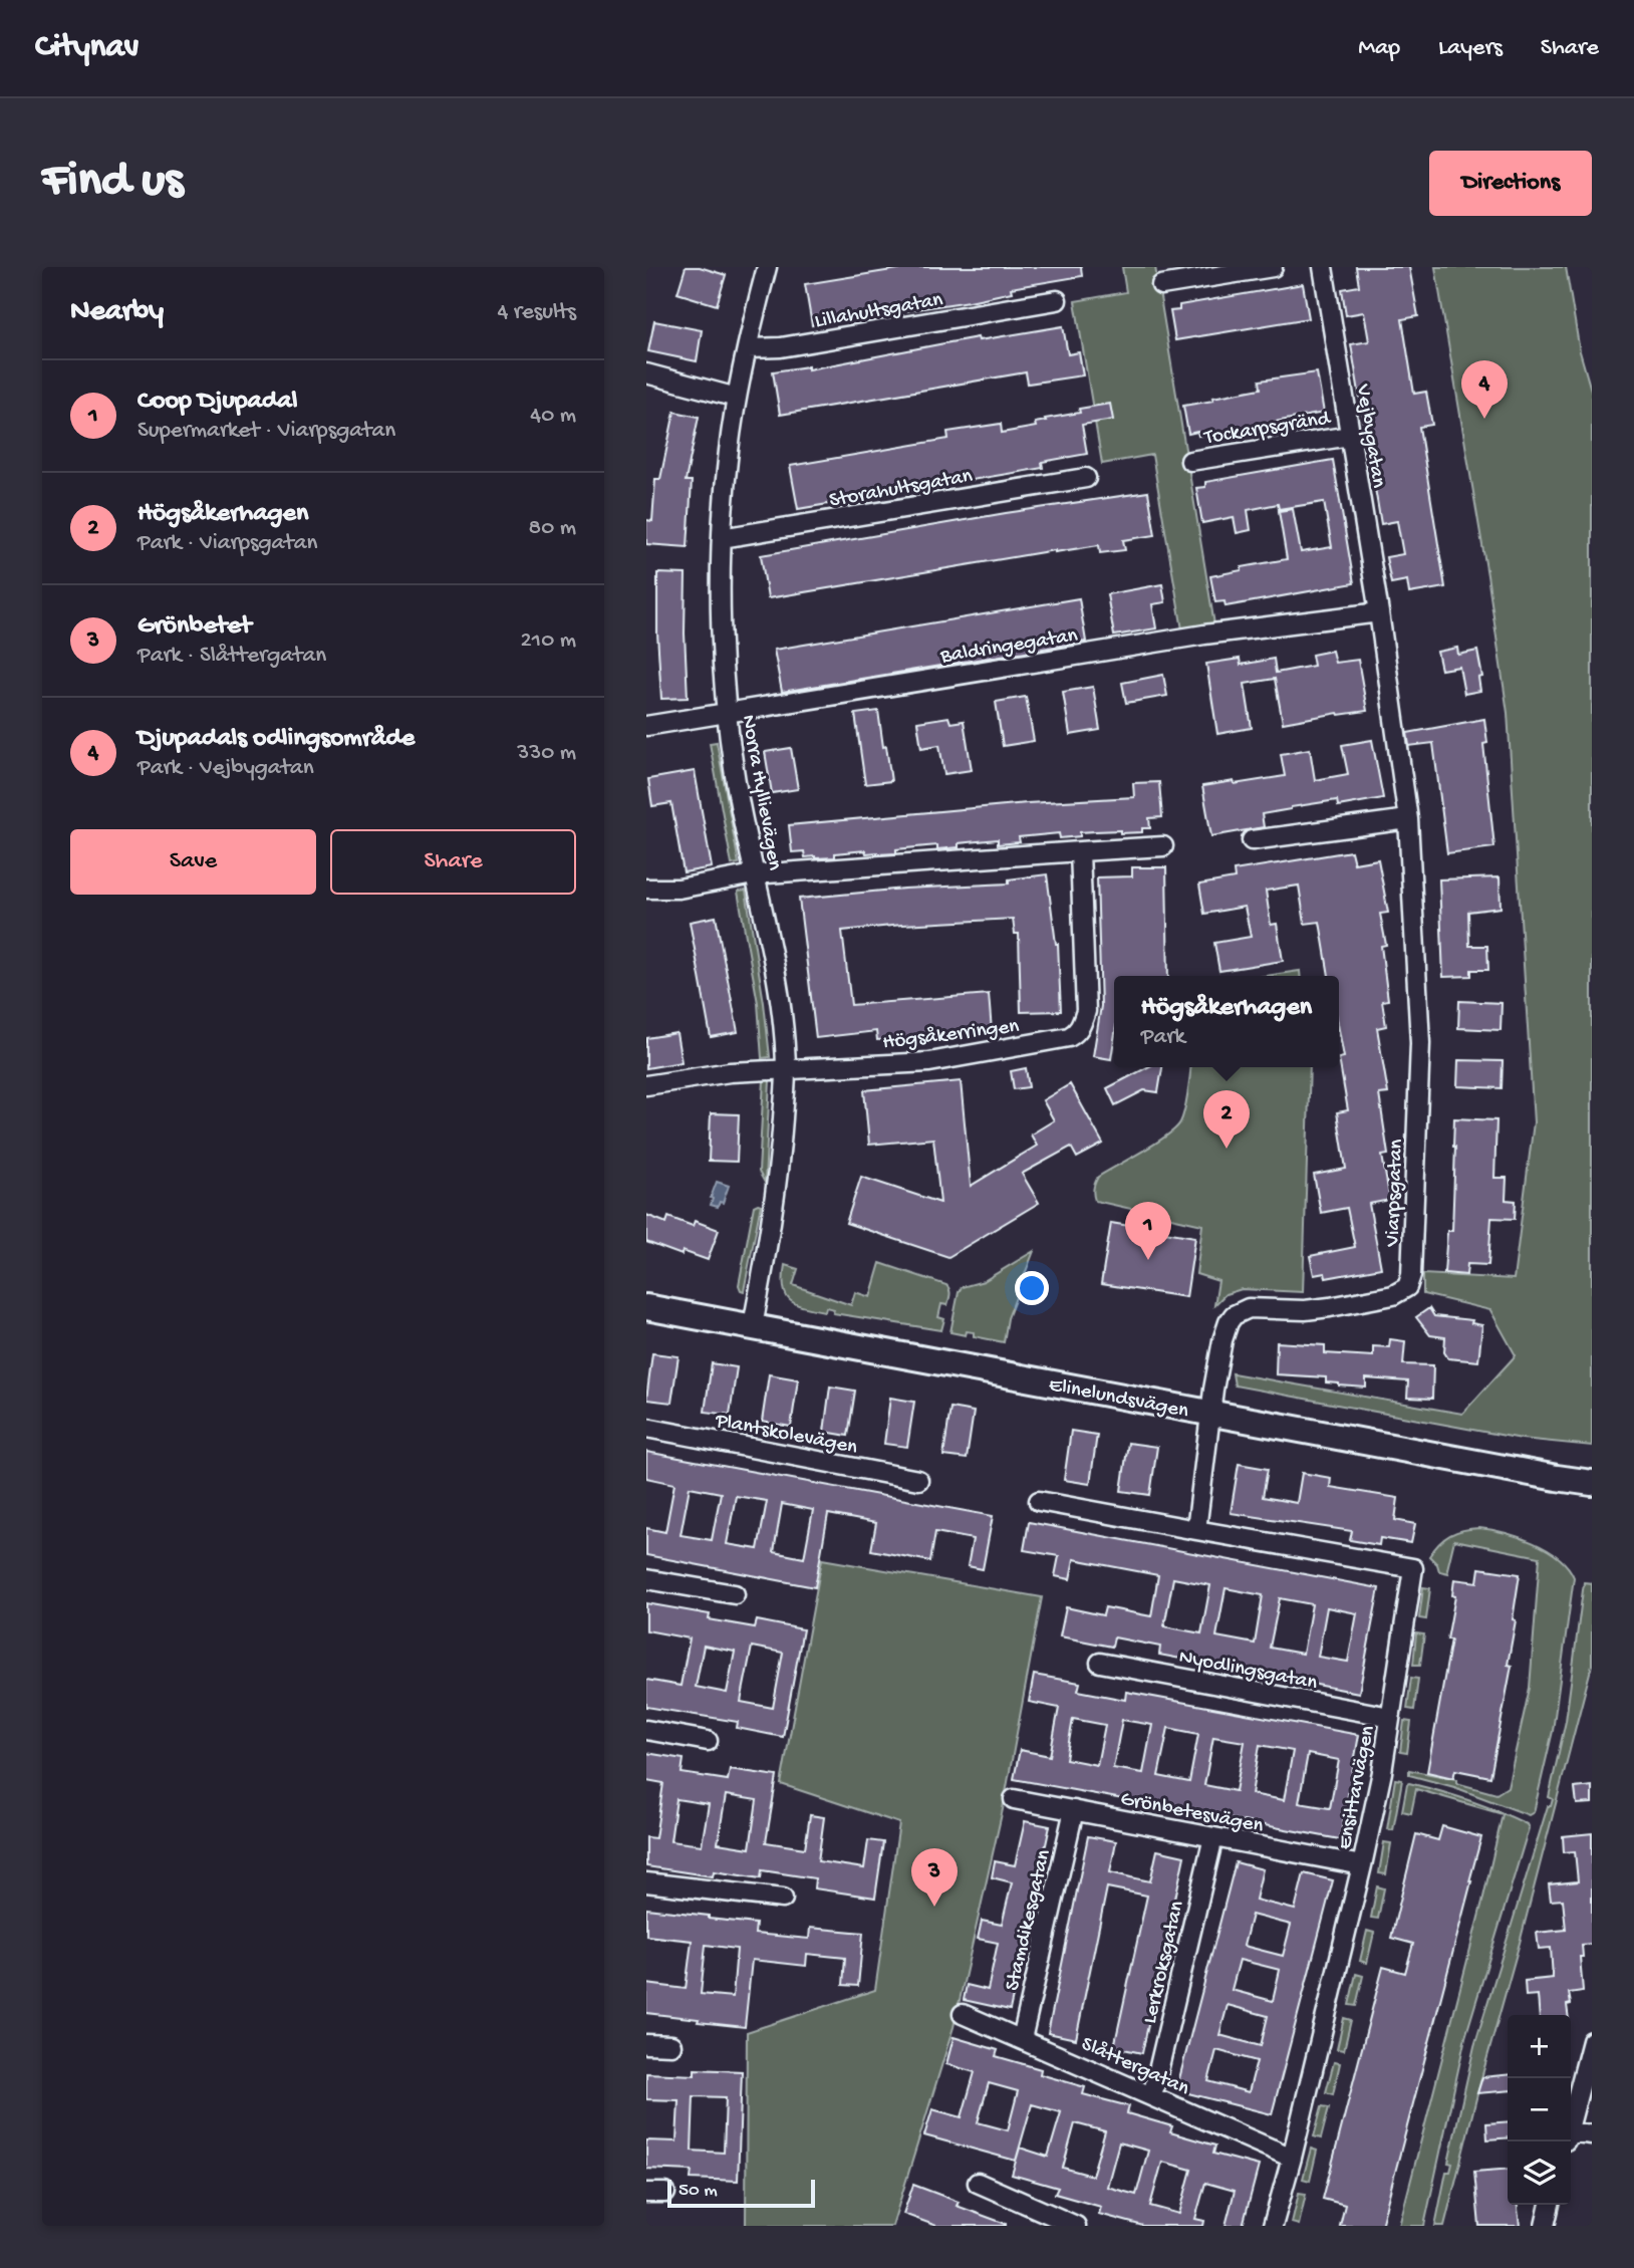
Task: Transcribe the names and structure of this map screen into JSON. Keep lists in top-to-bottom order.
{
  "streets": {
    "street": [
      "Lillahultsgatan",
      "Tockarpsgränd",
      "Vejbygatan",
      "Storahultsgatan",
      "Baldringegatan",
      "Norra Hyllievägen",
      "Högsåkerringen",
      "Viarpsgatan",
      "Elinelundsvägen",
      "Plantskolevägen",
      "Nyodlingsgatan",
      "Ensittarvägen",
      "Grönbetesvägen",
      "Stamdikesgatan",
      "Lerkroksgatan",
      "Slåttergatan"
    ]
  },
  "crossings": [
    ["Lillahultsgatan", "Norra Hyllievägen"],
    ["Tockarpsgränd", "Vejbygatan"],
    ["Vejbygatan", "Baldringegatan"],
    ["Vejbygatan", "Viarpsgatan"],
    ["Storahultsgatan", "Norra Hyllievägen"],
    ["Baldringegatan", "Norra Hyllievägen"],
    ["Baldringegatan", "Viarpsgatan"],
    ["Norra Hyllievägen", "Högsåkerringen"],
    ["Norra Hyllievägen", "Elinelundsvägen"],
    ["Viarpsgatan", "Elinelundsvägen"],
    ["Nyodlingsgatan", "Ensittarvägen"],
    ["Ensittarvägen", "Grönbetesvägen"],
    ["Ensittarvägen", "Slåttergatan"],
    ["Grönbetesvägen", "Stamdikesgatan"],
    ["Grönbetesvägen", "Lerkroksgatan"],
    ["Stamdikesgatan", "Slåttergatan"],
    ["Lerkroksgatan", "Slåttergatan"]
  ],
  "scale_bar": "50 m",
  "page": {
    "header": "Citynav",
    "nav": ["Map", "Layers", "Share"],
    "buttons": [
      "Directions",
      ["Save", "Share"]
    ],
    "title": "Find us",
    "heading": ["Nearby", "4 results"],
    "list": [
      {
        "mark": "1",
        "name": "Coop Djupadal",
        "note": "Supermarket · Viarpsgatan",
        "value": "40 m"
      },
      {
        "mark": "2",
        "name": "Högsåkerhagen",
        "note": "Park · Viarpsgatan",
        "value": "80 m"
      },
      {
        "mark": "3",
        "name": "Grönbetet",
        "note": "Park · Slåttergatan",
        "value": "210 m"
      },
      {
        "mark": "4",
        "name": "Djupadals odlingsområde",
        "note": "Park · Vejbygatan",
        "value": "330 m"
      }
    ],
    "pins": [
      "4",
      "2",
      "1",
      "3"
    ],
    "popup": ["Högsåkerhagen", "Park"],
    "map_buttons": ["+", "−"],
    "scale": "50 m"
  }
}
